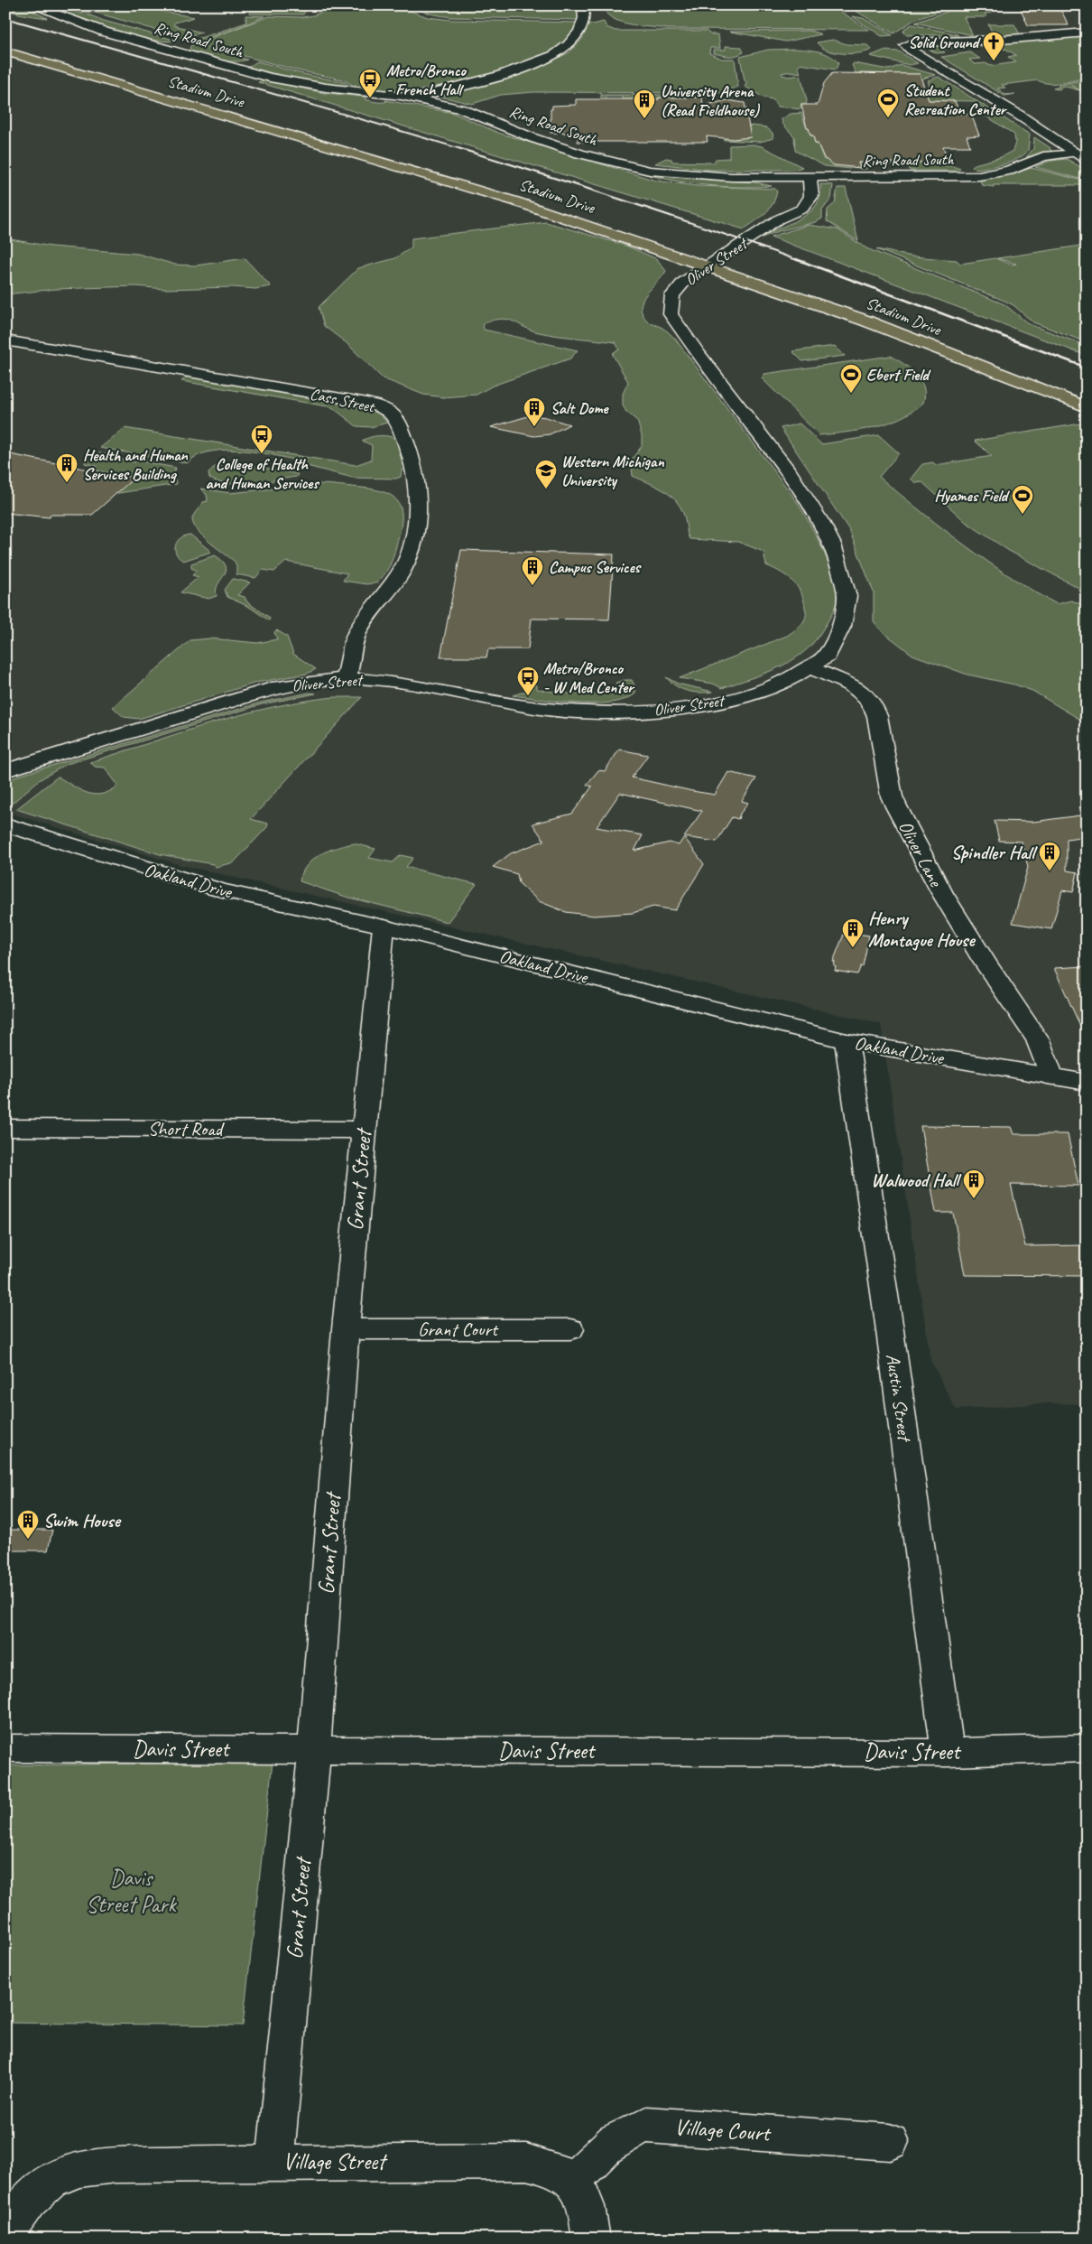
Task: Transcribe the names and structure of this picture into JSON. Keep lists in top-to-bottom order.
{
  "streets": {
    "main road": ["Stadium Drive"],
    "street": [
      "Ring Road South",
      "Oliver Street",
      "Cass Street",
      "Oliver Lane",
      "Oakland Drive",
      "Short Road",
      "Grant Street",
      "Grant Court",
      "Austin Street",
      "Davis Street",
      "Village Court",
      "Village Street"
    ]
  },
  "crossings": [
    ["Ring Road South", "Oliver Street"],
    ["Stadium Drive", "Oliver Street"],
    ["Oliver Street", "Cass Street"],
    ["Oliver Street", "Oliver Lane"],
    ["Oliver Lane", "Oakland Drive"],
    ["Oakland Drive", "Grant Street"],
    ["Oakland Drive", "Austin Street"],
    ["Short Road", "Grant Street"],
    ["Grant Street", "Grant Court"],
    ["Grant Street", "Davis Street"],
    ["Grant Street", "Village Street"],
    ["Austin Street", "Davis Street"],
    ["Village Court", "Village Street"]
  ],
  "parks": ["Davis Street Park"],
  "places": {
    "church": ["Solid Ground"],
    "bus stop": ["Metro/Bronco - French Hall", "College of Health and Human Services", "Metro/Bronco - W Med Center"],
    "sports": ["Student Recreation Center", "Ebert Field", "Hyames Field"],
    "building": [
      "University Arena (Read Fieldhouse)",
      "Salt Dome",
      "Health and Human Services Building",
      "Campus Services",
      "Spindler Hall",
      "Henry Montague House",
      "Walwood Hall",
      "Swim House"
    ],
    "school or university": ["Western Michigan University"]
  }
}
